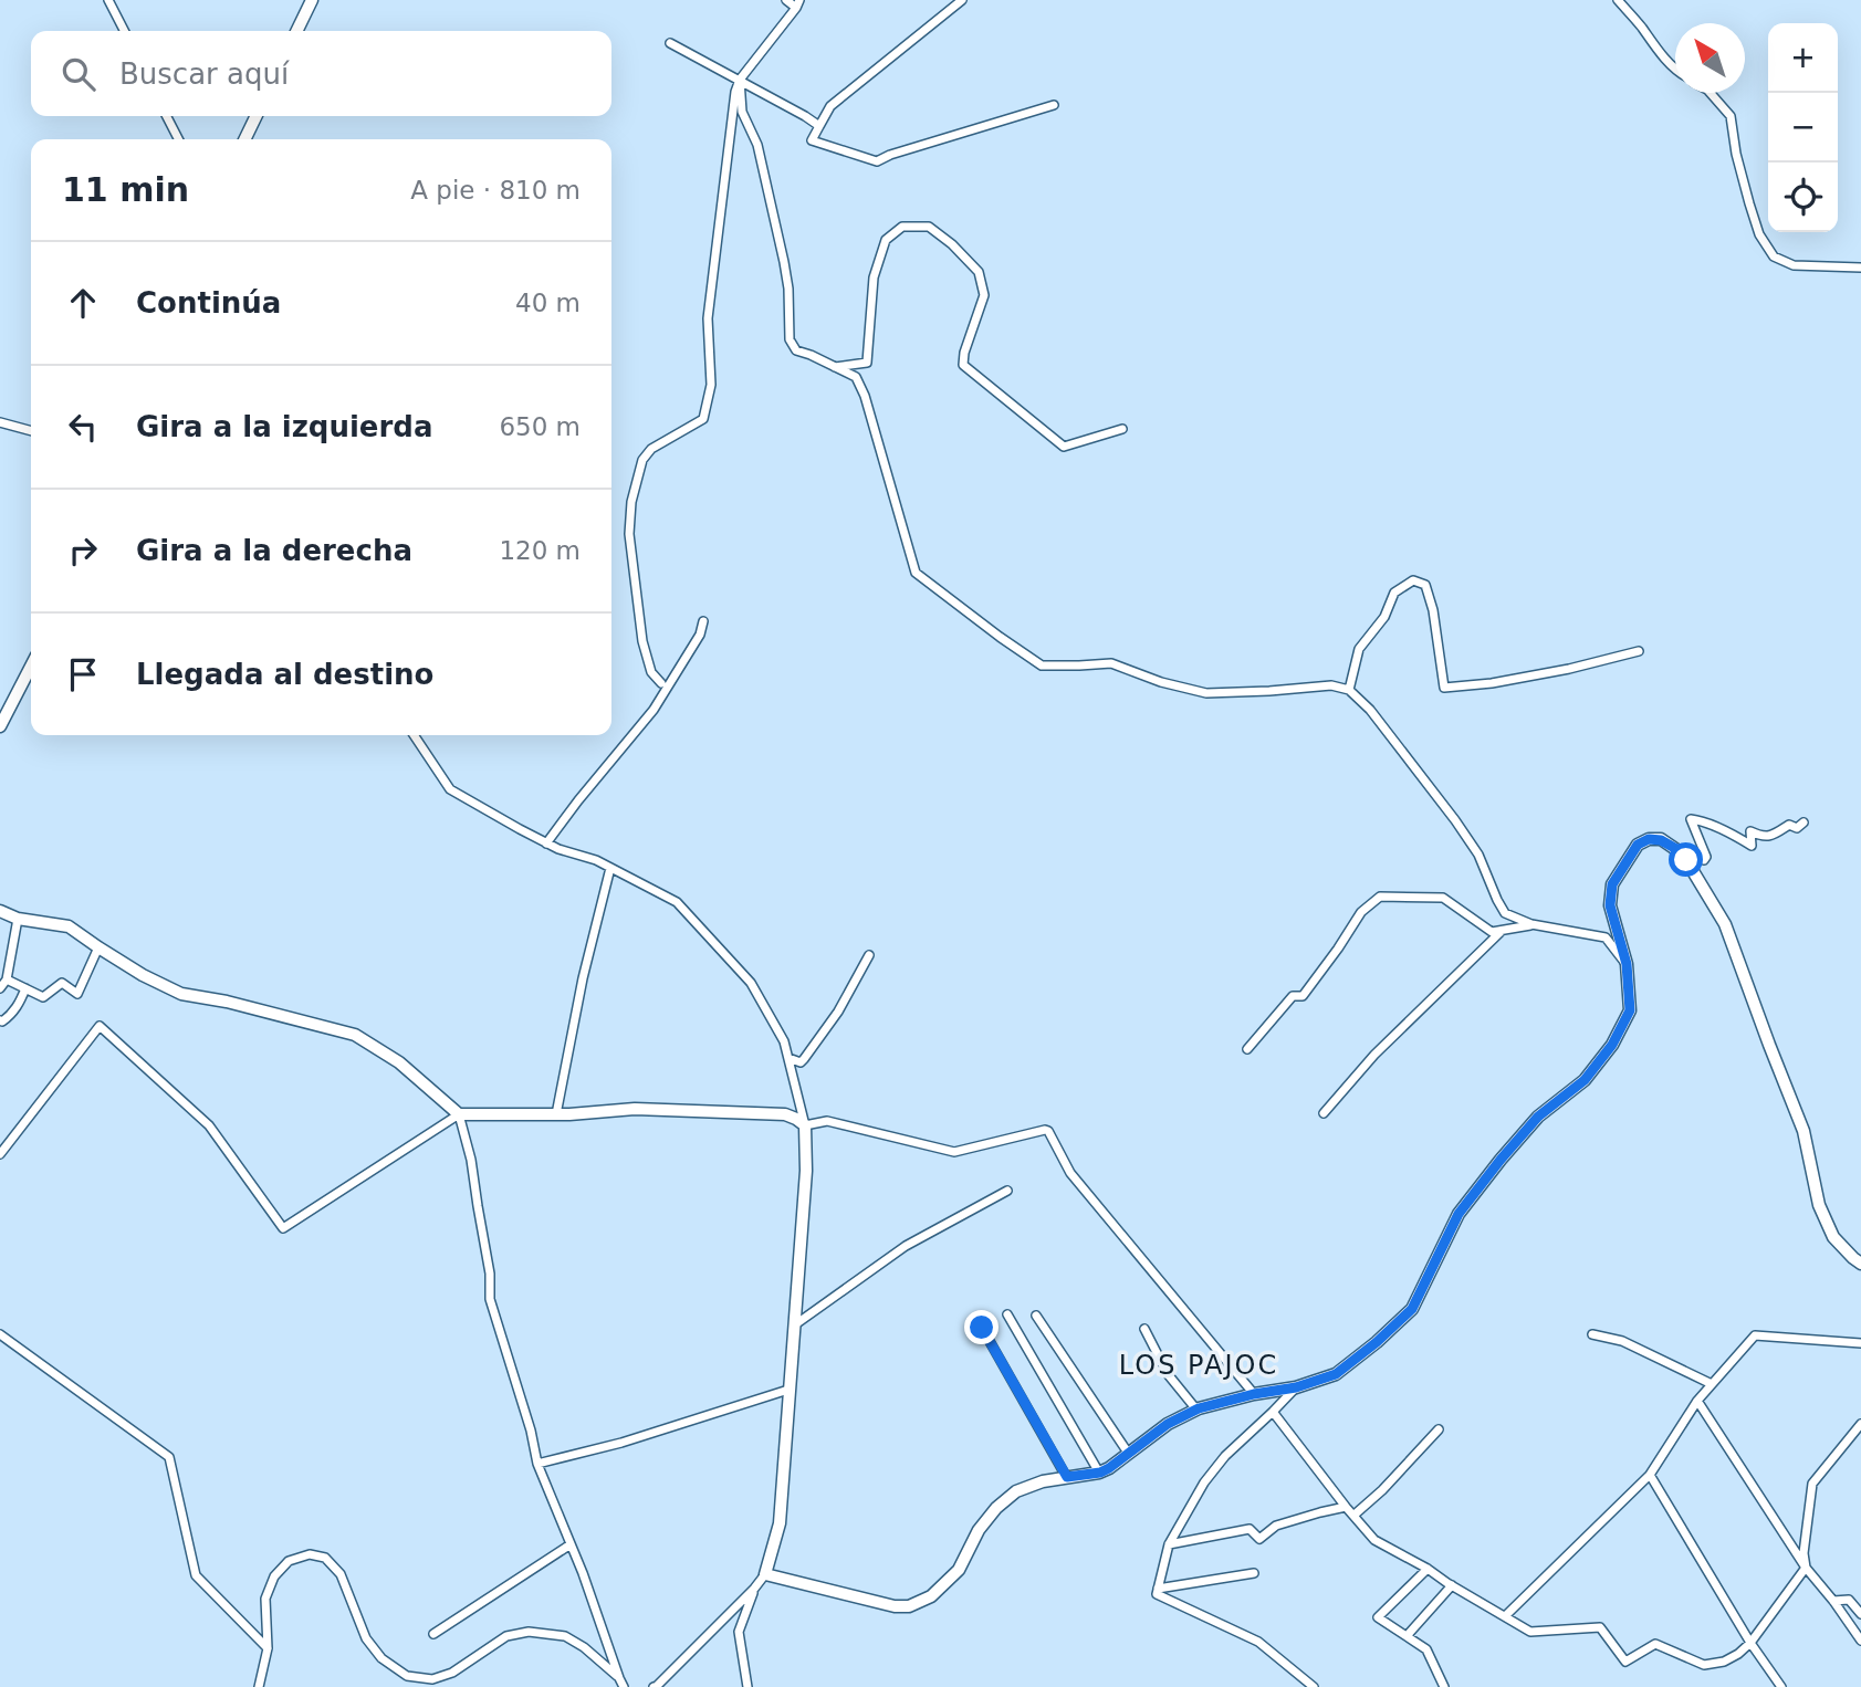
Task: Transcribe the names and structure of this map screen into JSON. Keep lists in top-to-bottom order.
{
  "districts": ["LOS PAJOC"],
  "north": "top left",
  "page": {
    "map_buttons": ["+", "−"],
    "search": "Buscar aquí",
    "heading": ["11 min", "A pie · 810 m"],
    "list": [
      ["Continúa", "40 m"],
      ["Gira a la izquierda", "650 m"],
      ["Gira a la derecha", "120 m"],
      "Llegada al destino"
    ]
  }
}
